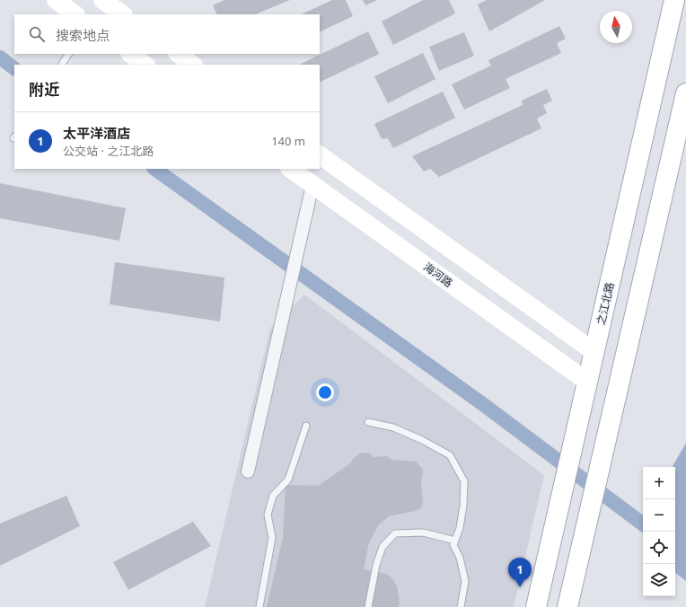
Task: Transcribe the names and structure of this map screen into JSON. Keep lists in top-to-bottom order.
{
  "streets": {
    "main road": ["之江北路"],
    "street": ["海河路"]
  },
  "crossings": [
    ["海河路", "之江北路"]
  ],
  "north": "top",
  "page": {
    "search": "搜索地点",
    "heading": "附近",
    "list": [
      {
        "mark": "1",
        "name": "太平洋酒店",
        "note": "公交站 · 之江北路",
        "value": "140 m"
      }
    ],
    "map_buttons": ["+", "−"],
    "pins": "1"
  }
}
